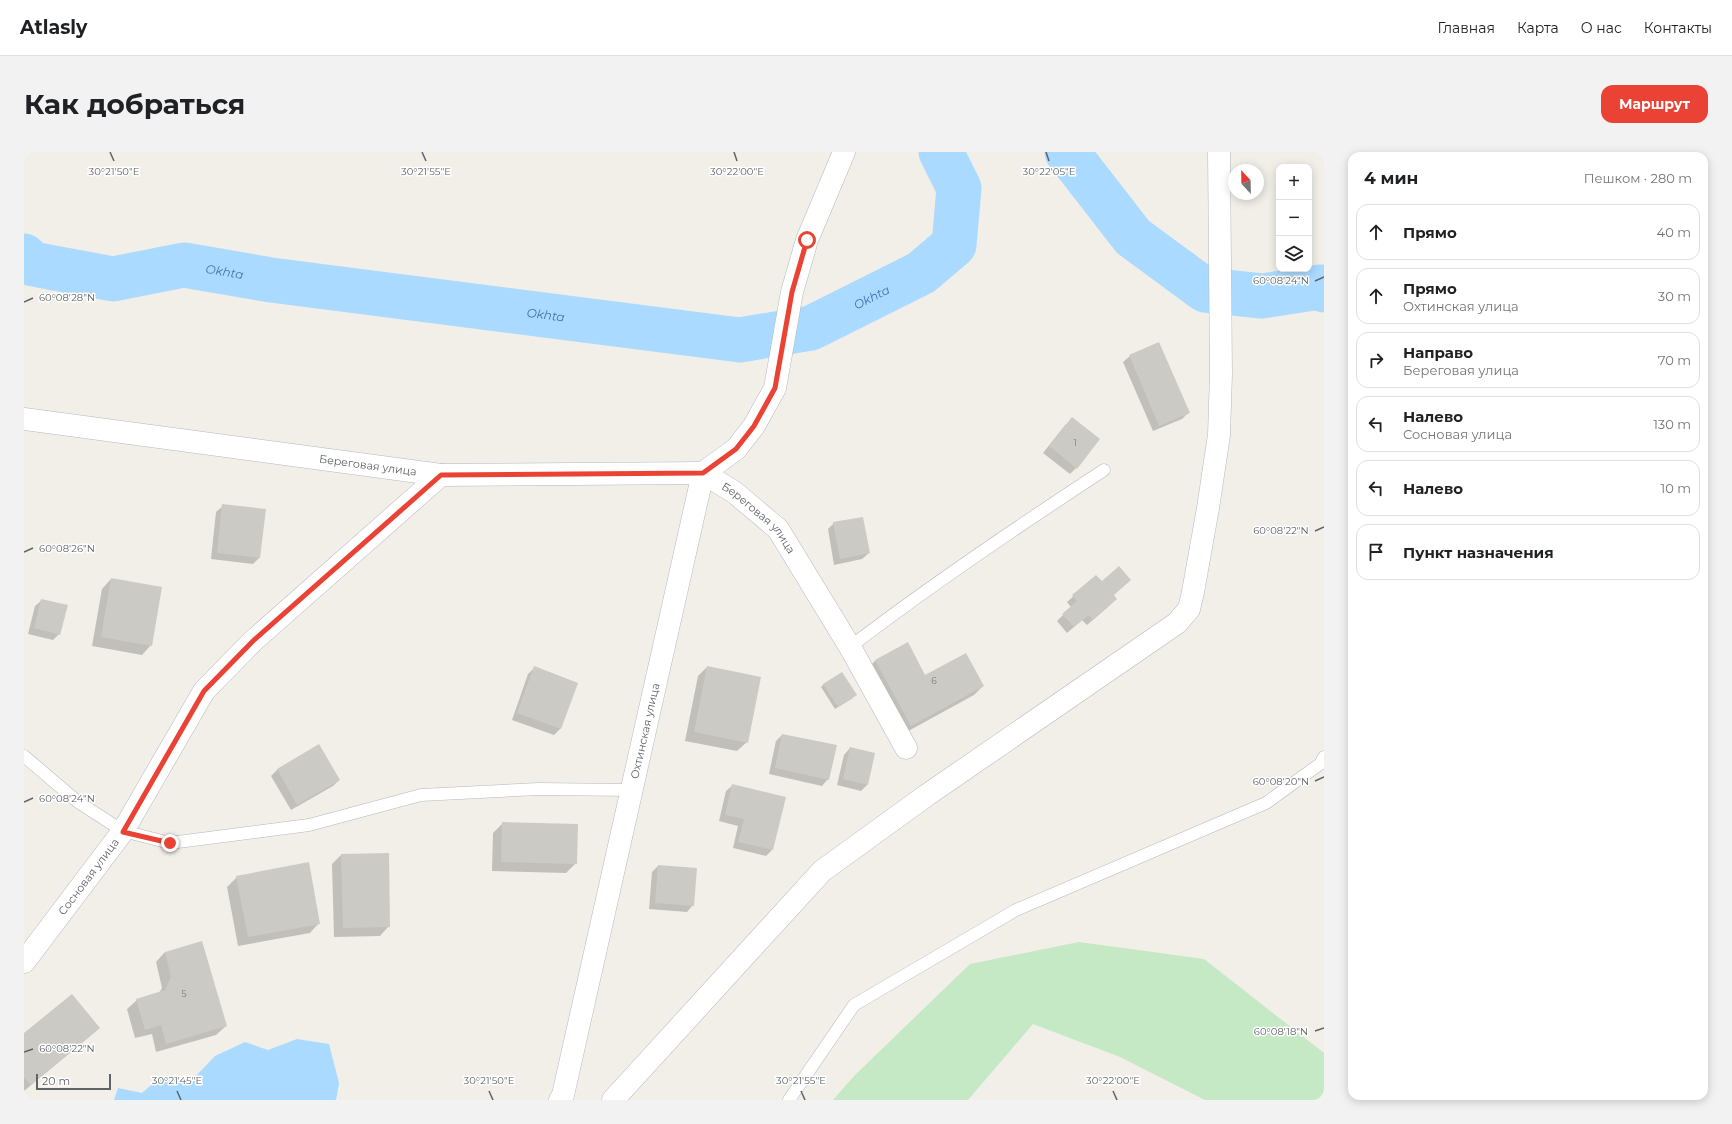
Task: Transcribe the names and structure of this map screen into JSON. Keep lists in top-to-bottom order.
{
  "streets": {
    "street": ["Береговая улица", "Охтинская улица", "Сосновая улица"]
  },
  "crossings": [
    ["Береговая улица", "Охтинская улица"],
    ["Береговая улица", "Сосновая улица"]
  ],
  "water": ["Okhta"],
  "house_numbers": ["1", "6", "5"],
  "scale_bar": "20 m",
  "north": "top",
  "page": {
    "header": "Atlasly",
    "nav": [
      "Главная",
      "Карта",
      "О нас",
      "Контакты"
    ],
    "buttons": "Маршрут",
    "title": "Как добраться",
    "heading": ["4 мин", "Пешком · 280 m"],
    "map_buttons": ["+", "−"],
    "list": [
      ["Прямо", "40 m"],
      ["Прямо", "Охтинская улица", "30 m"],
      ["Направо", "Береговая улица", "70 m"],
      ["Налево", "Сосновая улица", "130 m"],
      ["Налево", "10 m"],
      "Пункт назначения"
    ],
    "scale": "20 m"
  },
  "coordinates": [
    "30°21'50\"E",
    "30°21'55\"E",
    "30°22'00\"E",
    "30°22'05\"E",
    "60°08'24\"N",
    "60°08'28\"N",
    "60°08'22\"N",
    "60°08'26\"N",
    "60°08'20\"N",
    "60°08'18\"N",
    "30°21'45\"E"
  ]
}
